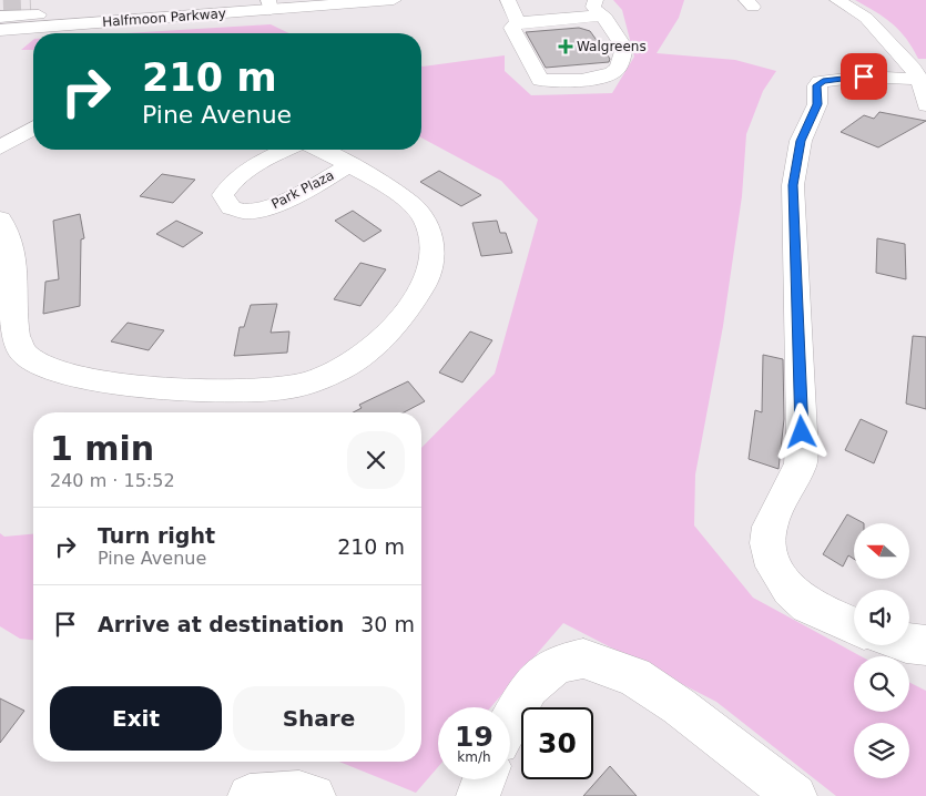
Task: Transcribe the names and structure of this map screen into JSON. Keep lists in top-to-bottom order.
{
  "streets": {
    "street": ["Halfmoon Parkway", "Park Plaza"]
  },
  "places": {
    "health": ["Walgreens"]
  },
  "north": "left",
  "page": {
    "turn": ["210 m", "Pine Avenue"],
    "heading": ["1 min", "240 m · 15:52"],
    "list": [
      {
        "name": "Turn right",
        "note": "Pine Avenue",
        "value": "210 m"
      },
      {
        "name": "Arrive at destination",
        "value": "30 m"
      }
    ],
    "buttons": ["Exit", "Share"],
    "speed": "19 km/h",
    "limit": "30"
  }
}
